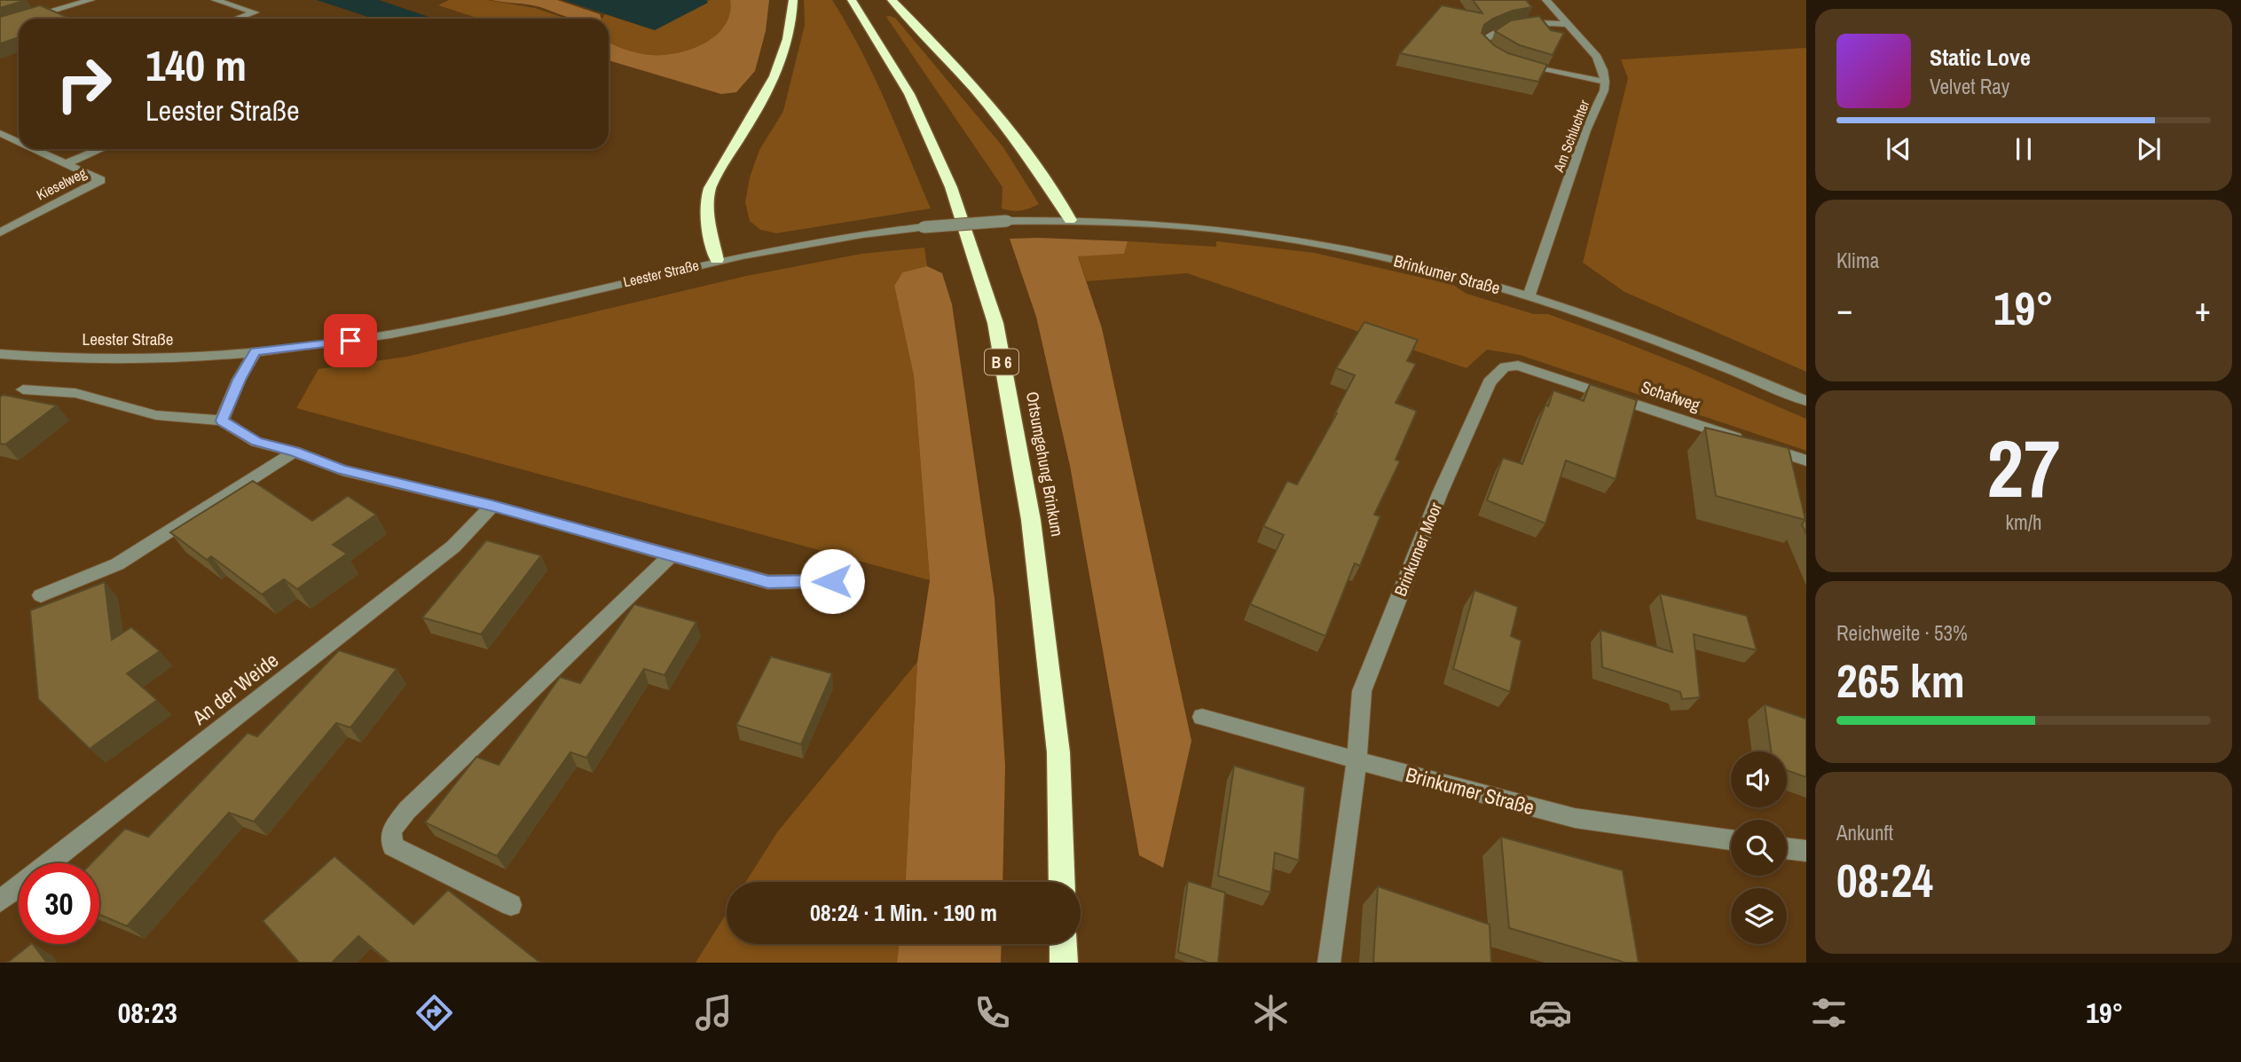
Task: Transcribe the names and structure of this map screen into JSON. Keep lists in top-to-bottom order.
{
  "streets": {
    "highway": ["B 6", "Ortsumgehung Brinkum"],
    "street": [
      "Am Schluchter",
      "Kieselweg",
      "Leester Straße",
      "Brinkumer Straße",
      "Schafweg",
      "Brinkumer Moor",
      "An der Weide"
    ]
  },
  "crossings": [
    ["Am Schluchter", "Brinkumer Straße"],
    ["Leester Straße", "Brinkumer Straße"],
    ["Brinkumer Straße", "Brinkumer Moor"],
    ["Schafweg", "Brinkumer Moor"]
  ],
  "page": {
    "turn": ["140 m", "Leester Straße"],
    "song": ["Static Love", "Velvet Ray"],
    "tile": [
      "Klima",
      ["27", "km/h"],
      ["Reichweite · 53%", "265 km"],
      ["Ankunft", "08:24"]
    ],
    "heat": ["−", "19°", "+"],
    "limit": "30",
    "trip": "08:24 · 1 Min. · 190 m",
    "tabs": ["08:23", "19°"]
  }
}
